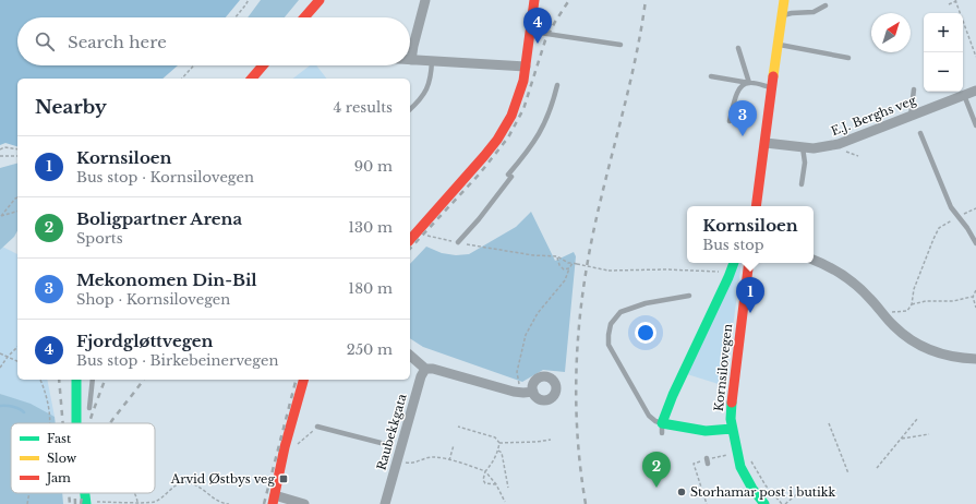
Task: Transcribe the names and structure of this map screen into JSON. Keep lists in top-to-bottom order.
{
  "streets": {
    "main road": ["Kornsilovegen"],
    "street": ["E.J. Berghs veg", "Raubekkgata"]
  },
  "places": {
    "transit": ["Arvid Østbys veg"],
    "other": ["Storhamar post i butikk"]
  },
  "legend": ["Fast", "Slow", "Jam"],
  "north": "top right",
  "page": {
    "pins": [
      "4",
      "3",
      "1",
      "2"
    ],
    "map_buttons": ["+", "−"],
    "search": "Search here",
    "heading": ["Nearby", "4 results"],
    "list": [
      {
        "mark": "1",
        "name": "Kornsiloen",
        "note": "Bus stop · Kornsilovegen",
        "value": "90 m"
      },
      {
        "mark": "2",
        "name": "Boligpartner Arena",
        "note": "Sports",
        "value": "130 m"
      },
      {
        "mark": "3",
        "name": "Mekonomen Din-Bil",
        "note": "Shop · Kornsilovegen",
        "value": "180 m"
      },
      {
        "mark": "4",
        "name": "Fjordgløttvegen",
        "note": "Bus stop · Birkebeinervegen",
        "value": "250 m"
      }
    ],
    "popup": ["Kornsiloen", "Bus stop"]
  }
}
